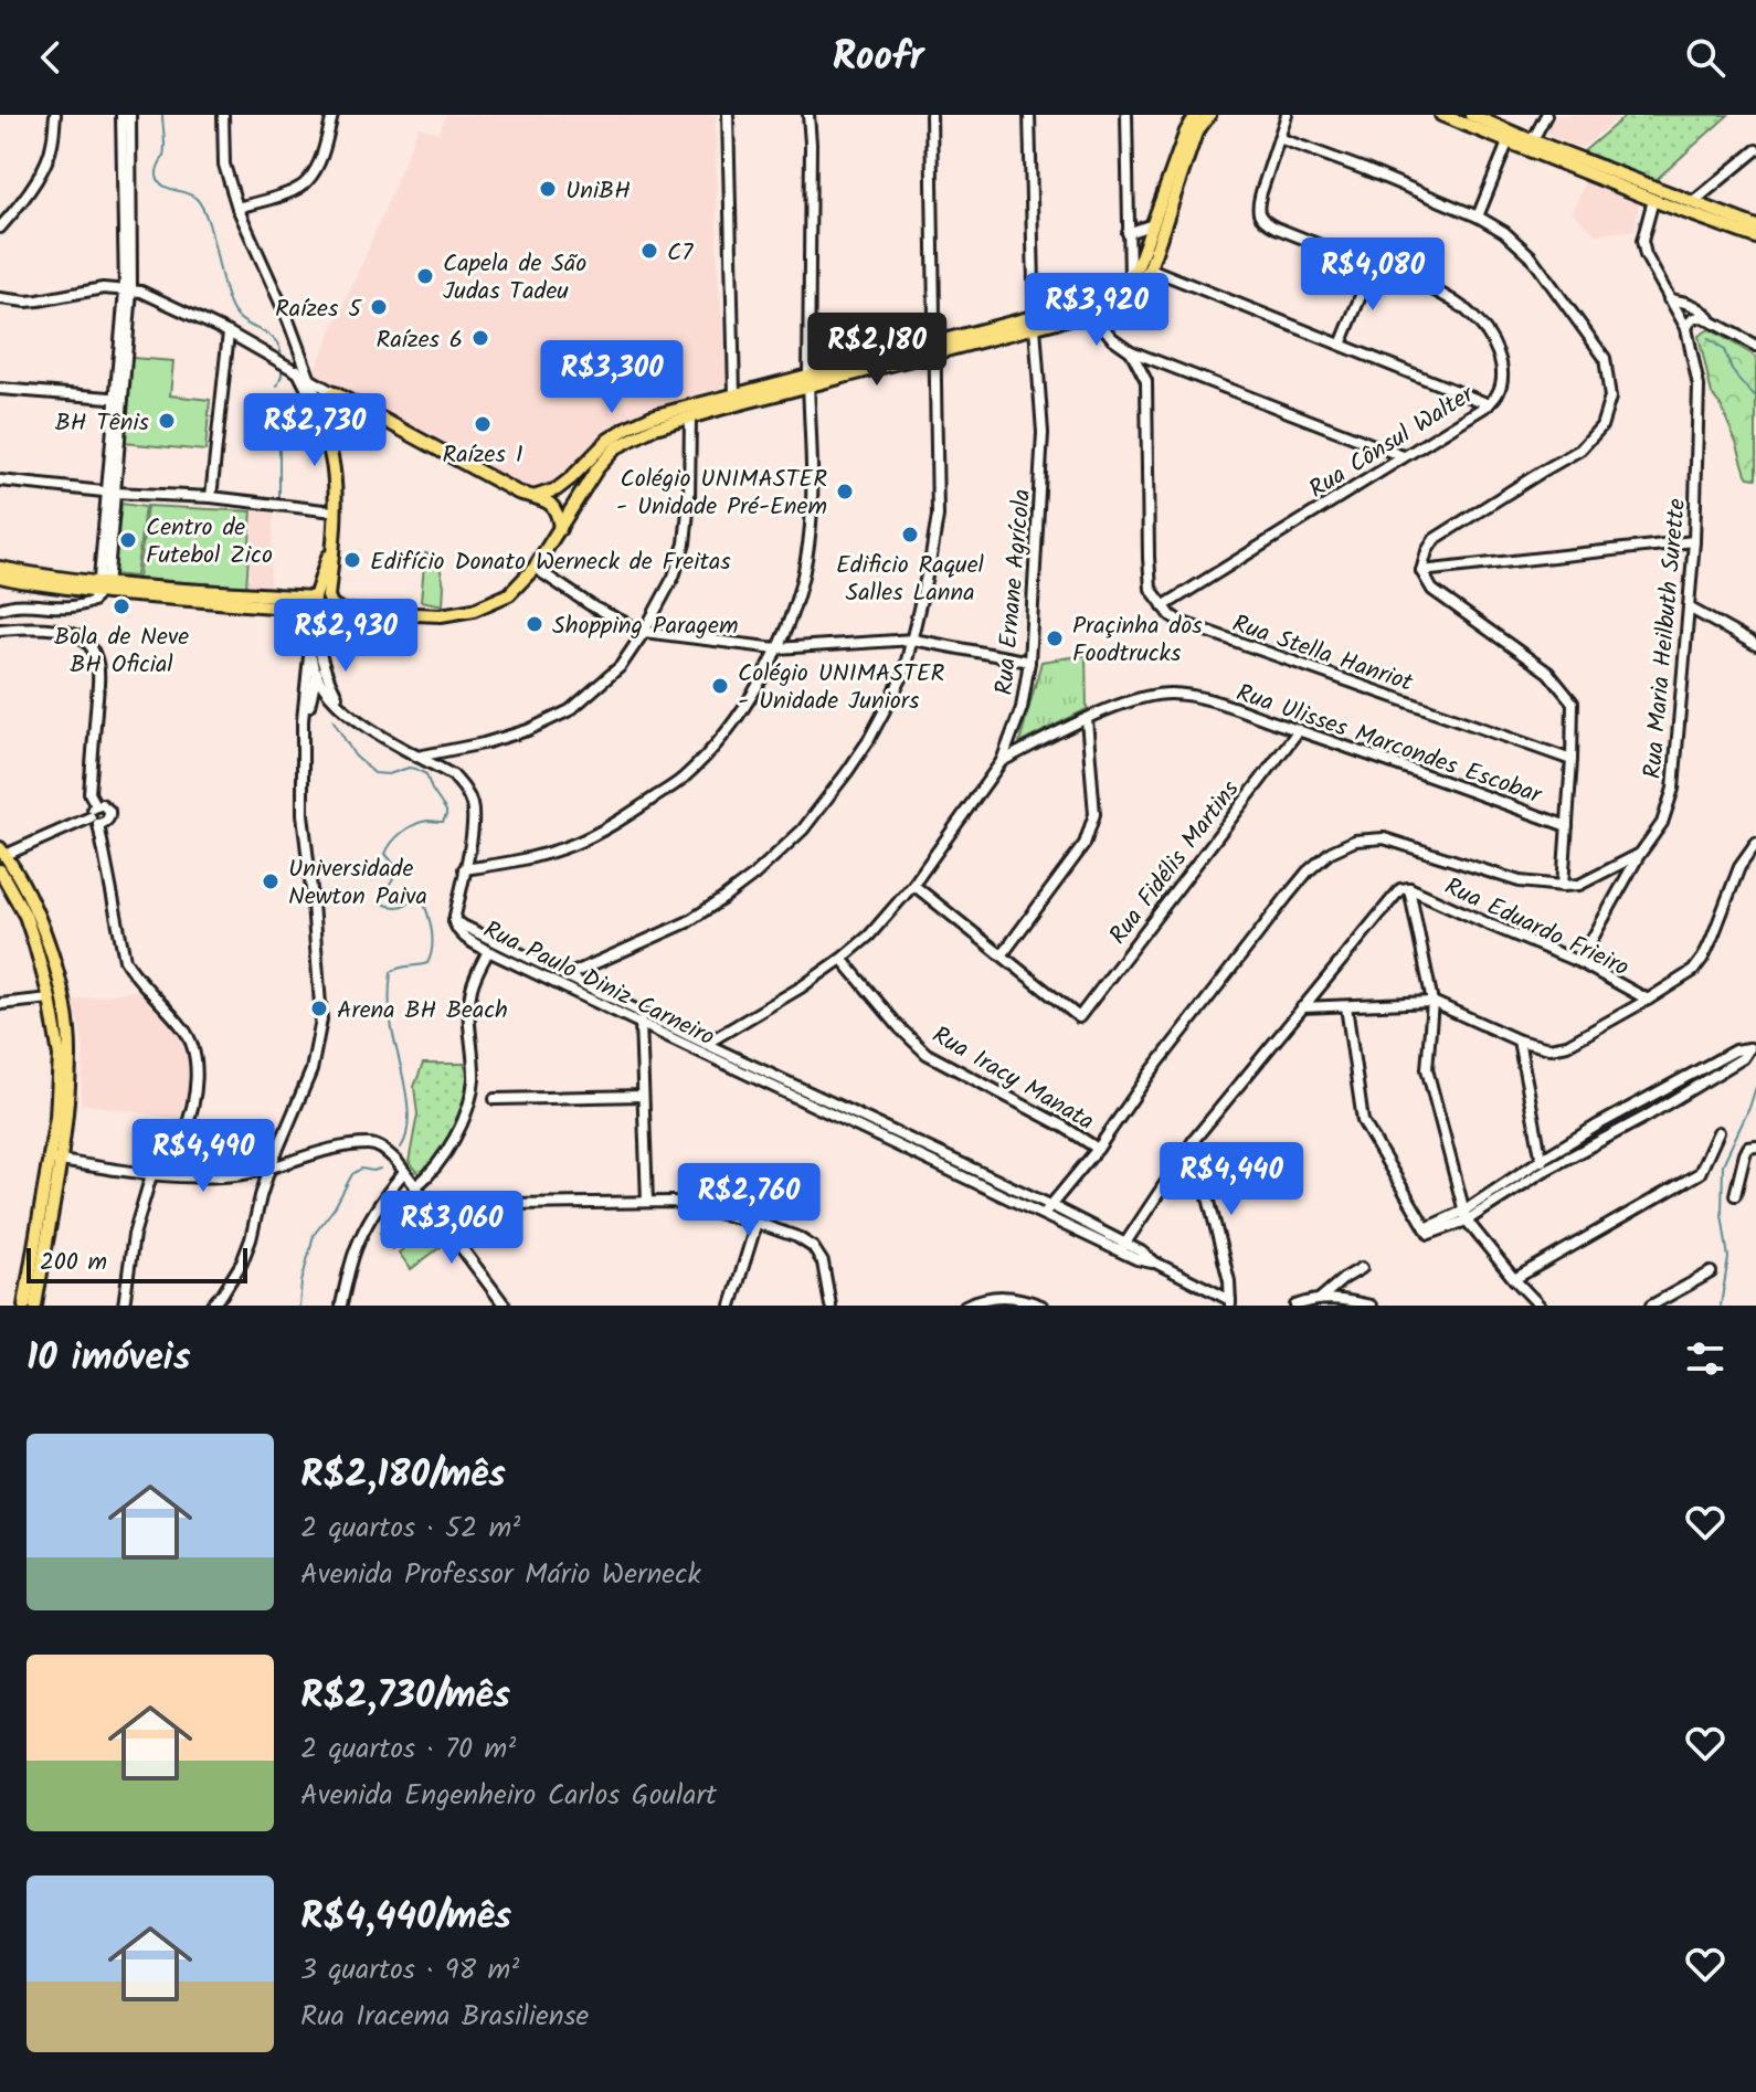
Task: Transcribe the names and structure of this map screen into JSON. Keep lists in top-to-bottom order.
{
  "streets": {
    "street": [
      "Rua Cônsul Walter",
      "Rua Ernane Agrícola",
      "Rua Maria Heilbuth Surette",
      "Rua Stella Hanriot",
      "Rua Ulisses Marcondes Escobar",
      "Rua Fidélis Martins",
      "Rua Eduardo Frieiro",
      "Rua Paulo Diniz Carneiro",
      "Rua Iracy Manata"
    ]
  },
  "crossings": [
    ["Rua Cônsul Walter", "Rua Stella Hanriot"],
    ["Rua Ernane Agrícola", "Rua Ulisses Marcondes Escobar"],
    ["Rua Ernane Agrícola", "Rua Paulo Diniz Carneiro"],
    ["Rua Ernane Agrícola", "Rua Iracy Manata"],
    ["Rua Maria Heilbuth Surette", "Rua Paulo Diniz Carneiro"],
    ["Rua Maria Heilbuth Surette", "Rua Iracy Manata"],
    ["Rua Ulisses Marcondes Escobar", "Rua Fidélis Martins"]
  ],
  "places": [
    "UniBH",
    "C7",
    "Capela de São Judas Tadeu",
    "Raízes 5",
    "Raízes 6",
    "BH Tênis",
    "Raízes 1",
    "Colégio UNIMASTER - Unidade Pré-Enem",
    "Edificio Raquel Salles Lanna",
    "Centro de Futebol Zico",
    "Edifício Donato Werneck de Freitas",
    "Bola de Neve BH Oficial",
    "Shopping Paragem",
    "Praçinha dos Foodtrucks",
    "Colégio UNIMASTER - Unidade Juniors",
    "Universidade Newton Paiva",
    "Arena BH Beach"
  ],
  "scale_bar": "200 m",
  "page": {
    "header": "Roofr",
    "price": [
      "R$4,080",
      "R$3,920",
      "R$2,180",
      "R$3,300",
      "R$2,730",
      "R$2,930",
      "R$4,490",
      "R$4,440",
      "R$2,760",
      "R$3,060"
    ],
    "scale": "200 m",
    "heading": "10 imóveis",
    "list": [
      {
        "name": "R$2,180/mês",
        "note": "2 quartos · 52 m² · Avenida Professor Mário Werneck"
      },
      {
        "name": "R$2,730/mês",
        "note": "2 quartos · 70 m² · Avenida Engenheiro Carlos Goulart"
      },
      {
        "name": "R$4,440/mês",
        "note": "3 quartos · 98 m² · Rua Iracema Brasiliense"
      }
    ]
  }
}
